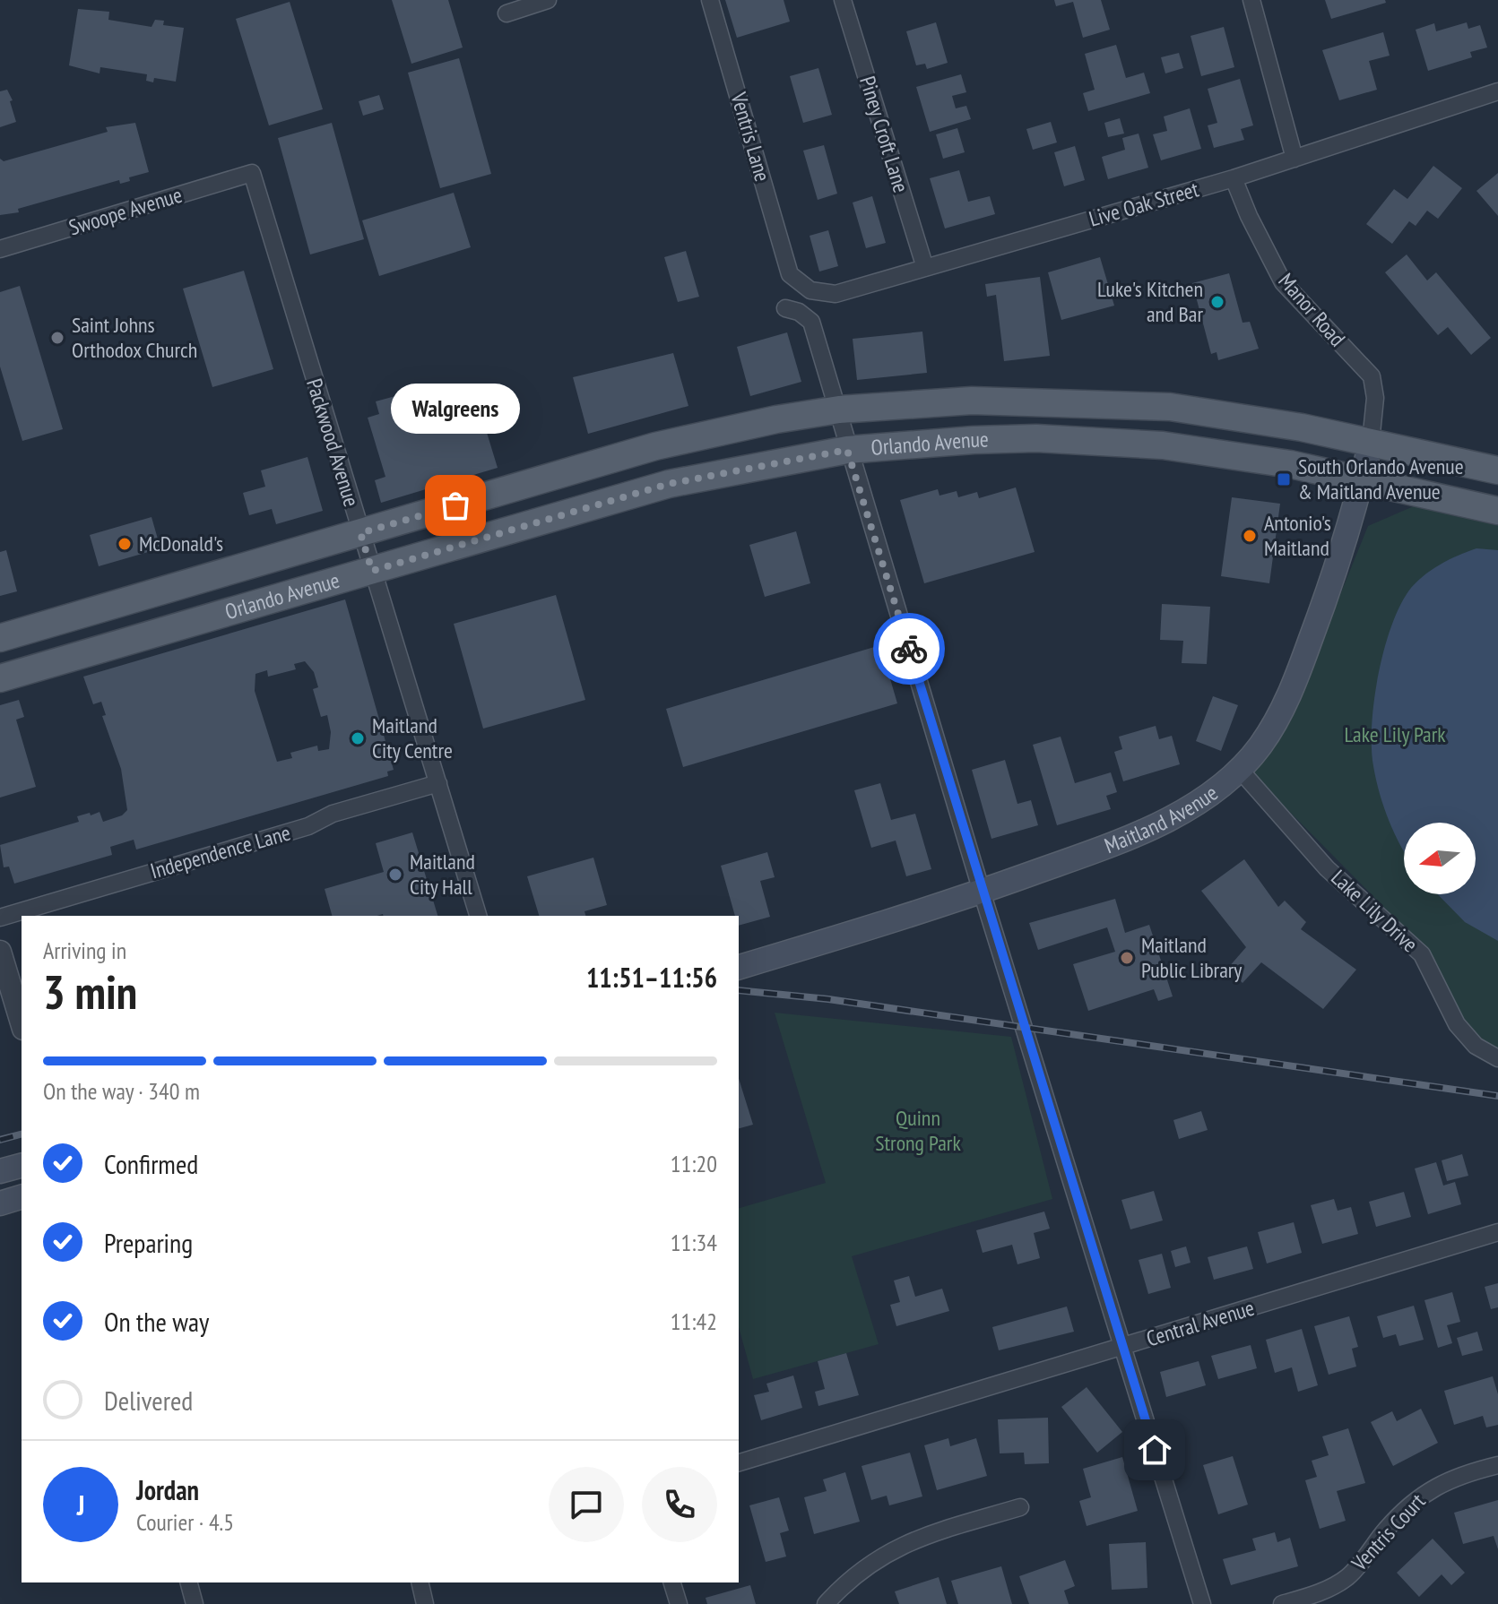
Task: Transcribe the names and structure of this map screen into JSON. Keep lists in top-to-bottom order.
{
  "streets": {
    "main road": ["Orlando Avenue", "Maitland Avenue"],
    "street": [
      "Piney Croft Lane",
      "Ventris Lane",
      "Live Oak Street",
      "Swoope Avenue",
      "Manor Road",
      "Packwood Avenue",
      "Independence Lane",
      "Lake Lily Drive",
      "Central Avenue",
      "Ventris Court"
    ]
  },
  "crossings": [
    ["Piney Croft Lane", "Live Oak Street"],
    ["Ventris Lane", "Live Oak Street"],
    ["Live Oak Street", "Manor Road"],
    ["Swoope Avenue", "Packwood Avenue"],
    ["Manor Road", "Orlando Avenue"],
    ["Manor Road", "Maitland Avenue"],
    ["Packwood Avenue", "Orlando Avenue"],
    ["Packwood Avenue", "Independence Lane"],
    ["Orlando Avenue", "Maitland Avenue"],
    ["Maitland Avenue", "Lake Lily Drive"]
  ],
  "parks": ["Lake Lily Park", "Quinn Strong Park"],
  "places": {
    "other": [
      "Luke's Kitchen and Bar",
      "Saint Johns Orthodox Church",
      "Walgreens",
      "Antonio's Maitland",
      "McDonald's",
      "Maitland City Centre",
      "Maitland City Hall",
      "Maitland Public Library"
    ],
    "transit": ["South Orlando Avenue & Maitland Avenue"]
  },
  "north": "left",
  "page": {
    "bubble": "Walgreens",
    "heading": ["3 min", "Arriving in", "11:51–11:56"],
    "panel": ["Jordan", "Courier · 4.5"],
    "bar": "On the way · 340 m",
    "list": [
      ["Confirmed", "11:20"],
      ["Preparing", "11:34"],
      ["On the way", "11:42"],
      "Delivered"
    ],
    "round": "J"
  }
}
